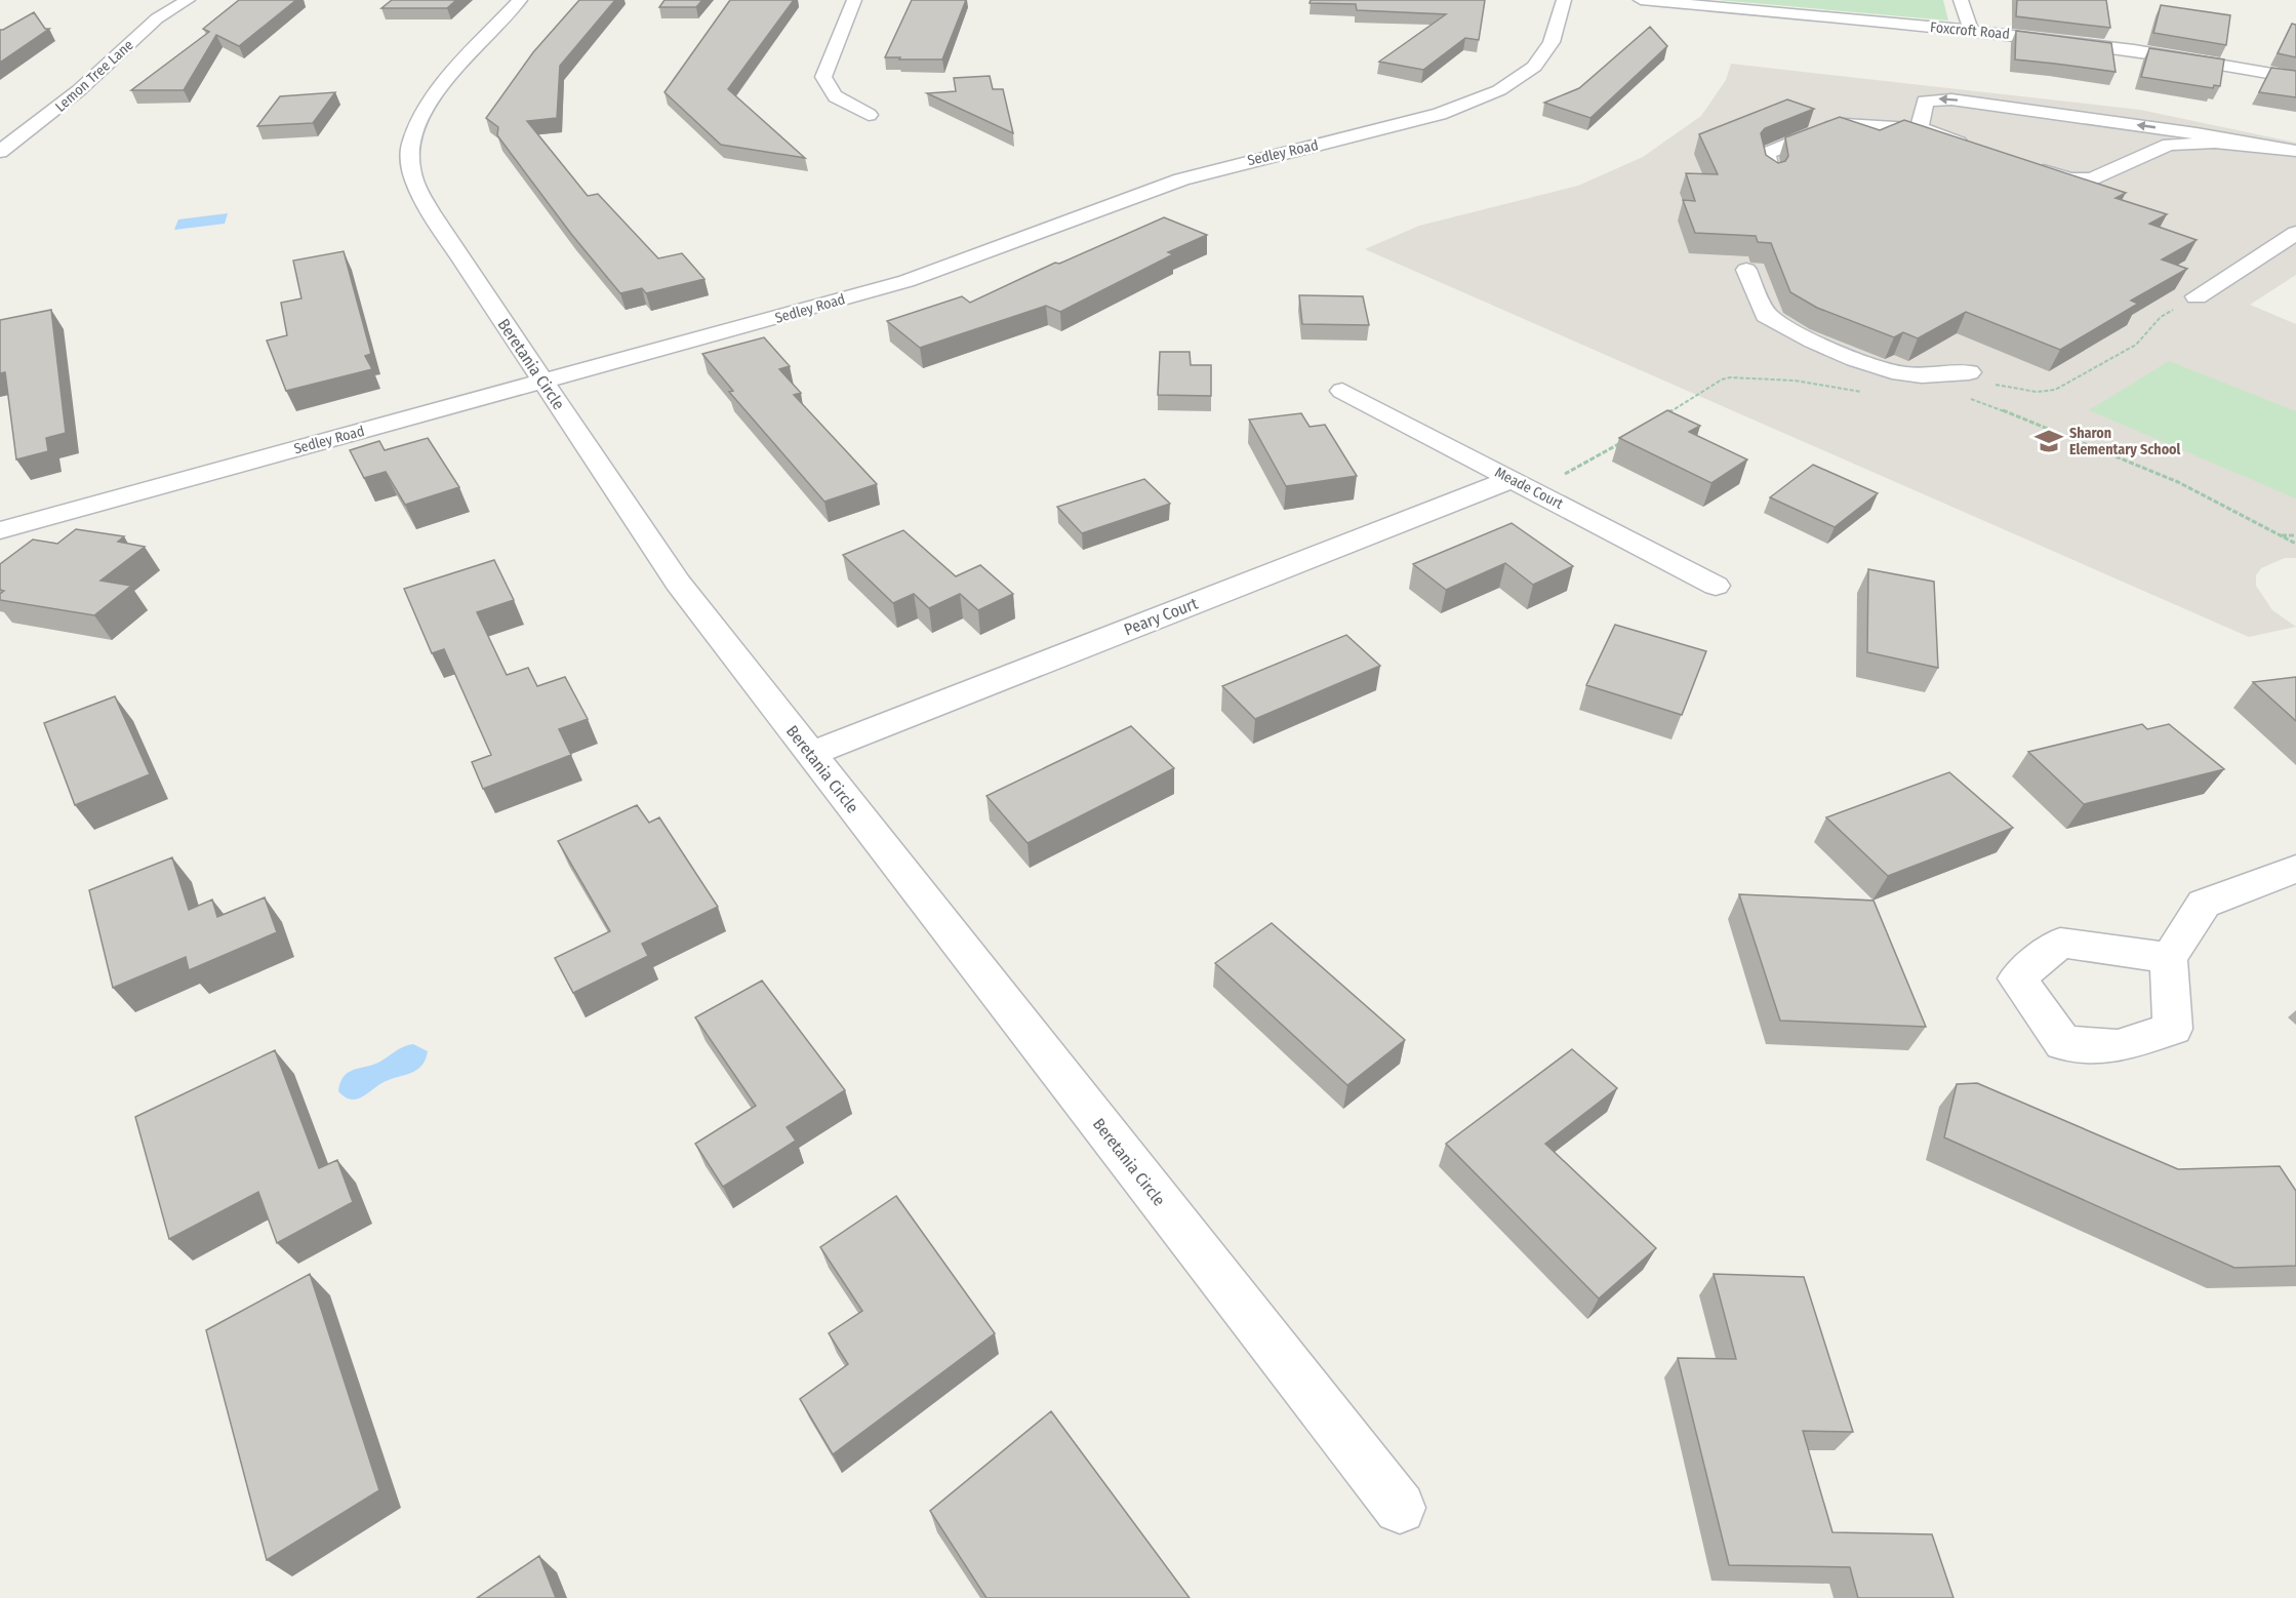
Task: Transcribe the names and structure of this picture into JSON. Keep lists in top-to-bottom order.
{
  "streets": {
    "street": [
      "Foxcroft Road",
      "Lemon Tree Lane",
      "Sedley Road",
      "Beretania Circle",
      "Meade Court",
      "Peary Court"
    ]
  },
  "crossings": [
    ["Sedley Road", "Beretania Circle"],
    ["Beretania Circle", "Peary Court"],
    ["Meade Court", "Peary Court"]
  ],
  "places": {
    "school or university": ["Sharon Elementary School"]
  }
}
